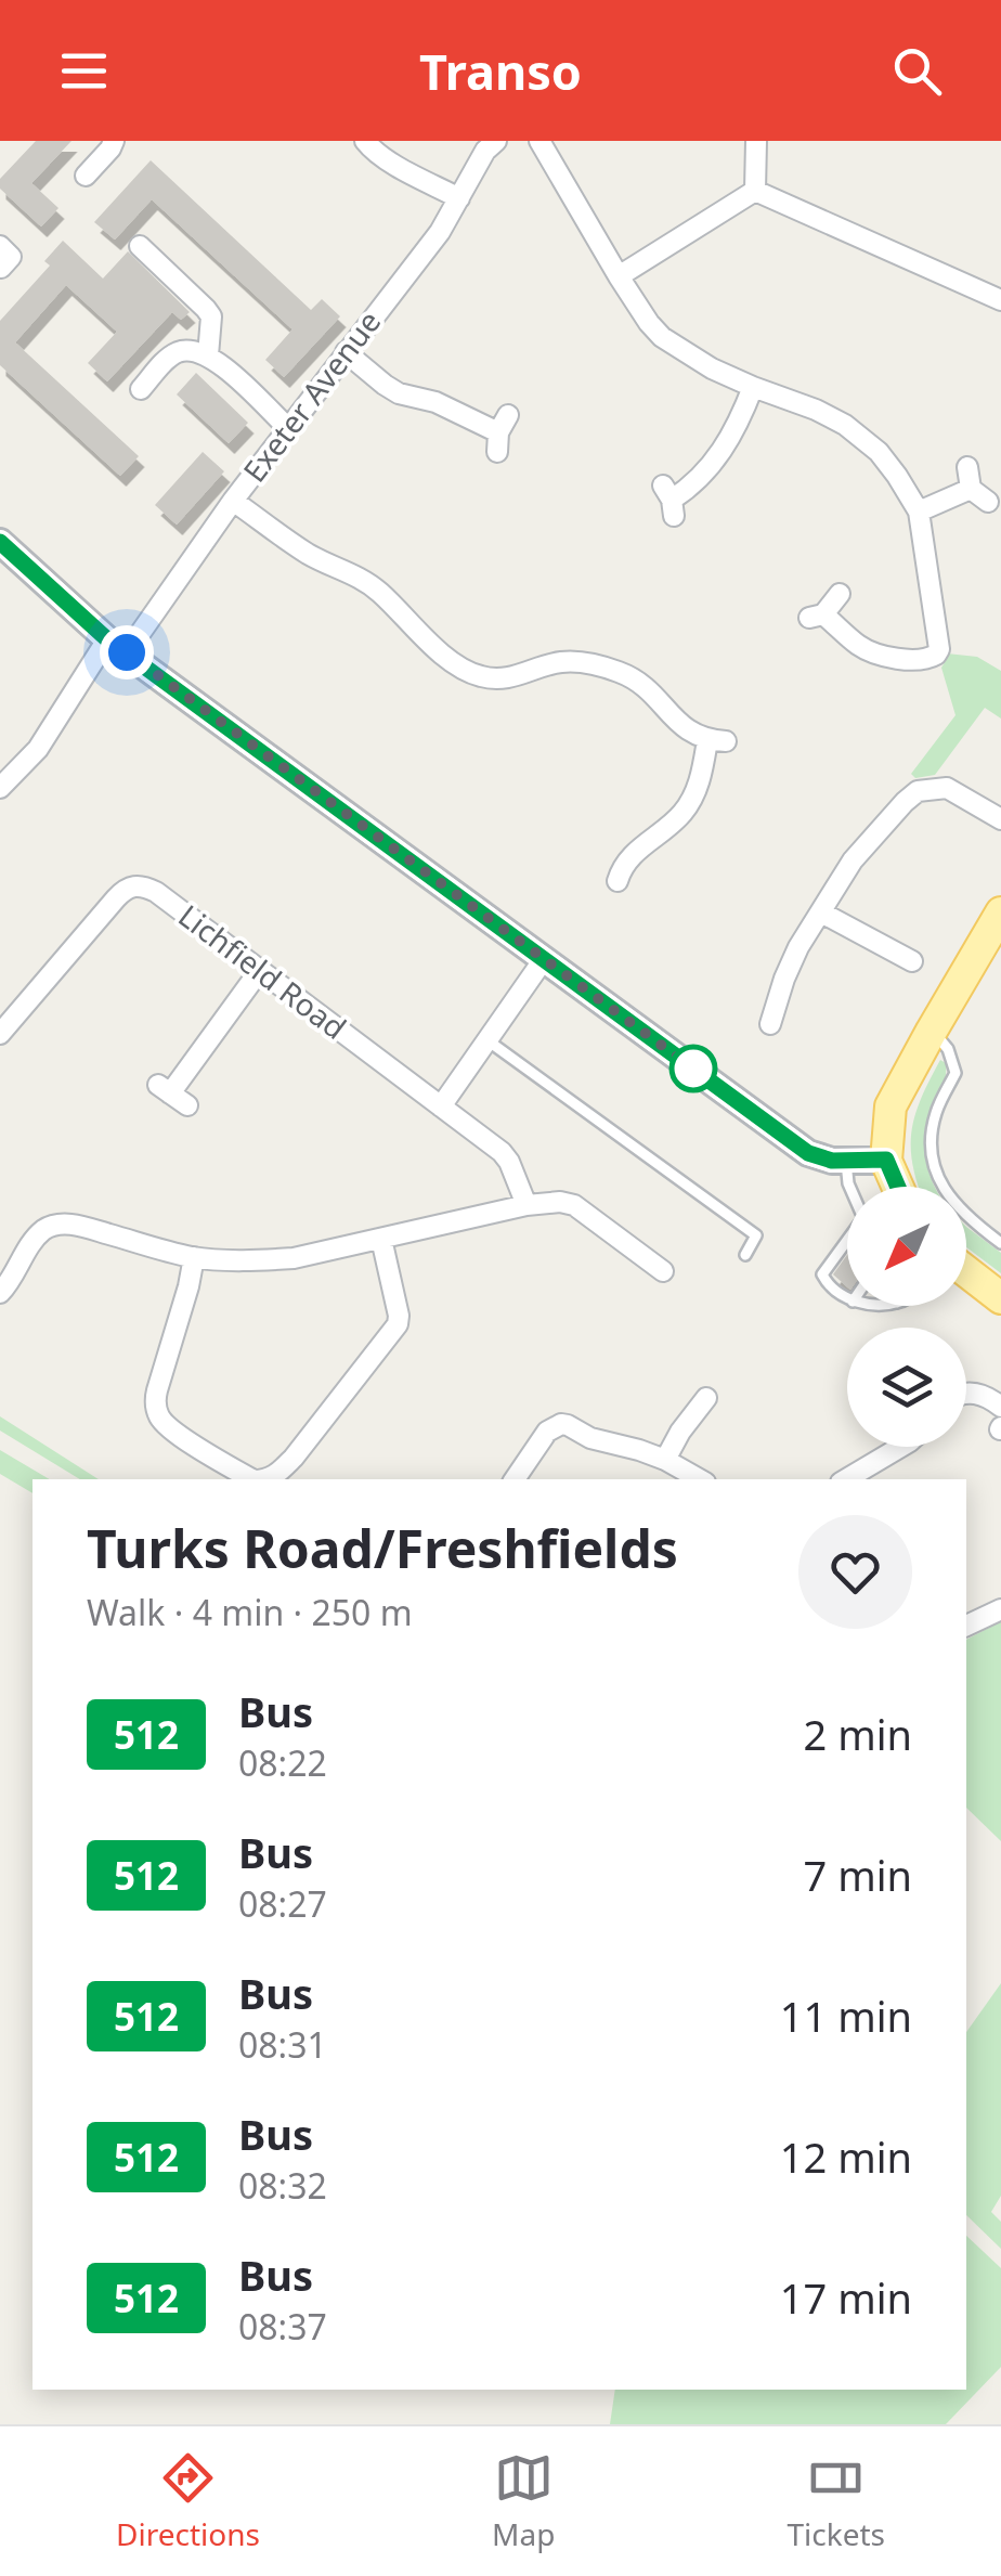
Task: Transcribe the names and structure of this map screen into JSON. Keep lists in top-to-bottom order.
{
  "streets": {
    "street": ["Exeter Avenue", "Lichfield Road"]
  },
  "lines": ["bus line 512"],
  "north": "bottom left",
  "page": {
    "header": "Transo",
    "heading": ["Turks Road/Freshfields", "Walk · 4 min · 250 m"],
    "list": [
      {
        "mark": "512",
        "name": "Bus",
        "note": "08:22",
        "value": "2 min"
      },
      {
        "mark": "512",
        "name": "Bus",
        "note": "08:27",
        "value": "7 min"
      },
      {
        "mark": "512",
        "name": "Bus",
        "note": "08:31",
        "value": "11 min"
      },
      {
        "mark": "512",
        "name": "Bus",
        "note": "08:32",
        "value": "12 min"
      },
      {
        "mark": "512",
        "name": "Bus",
        "note": "08:37",
        "value": "17 min"
      }
    ],
    "tabs": ["Directions", "Map", "Tickets"]
  }
}
